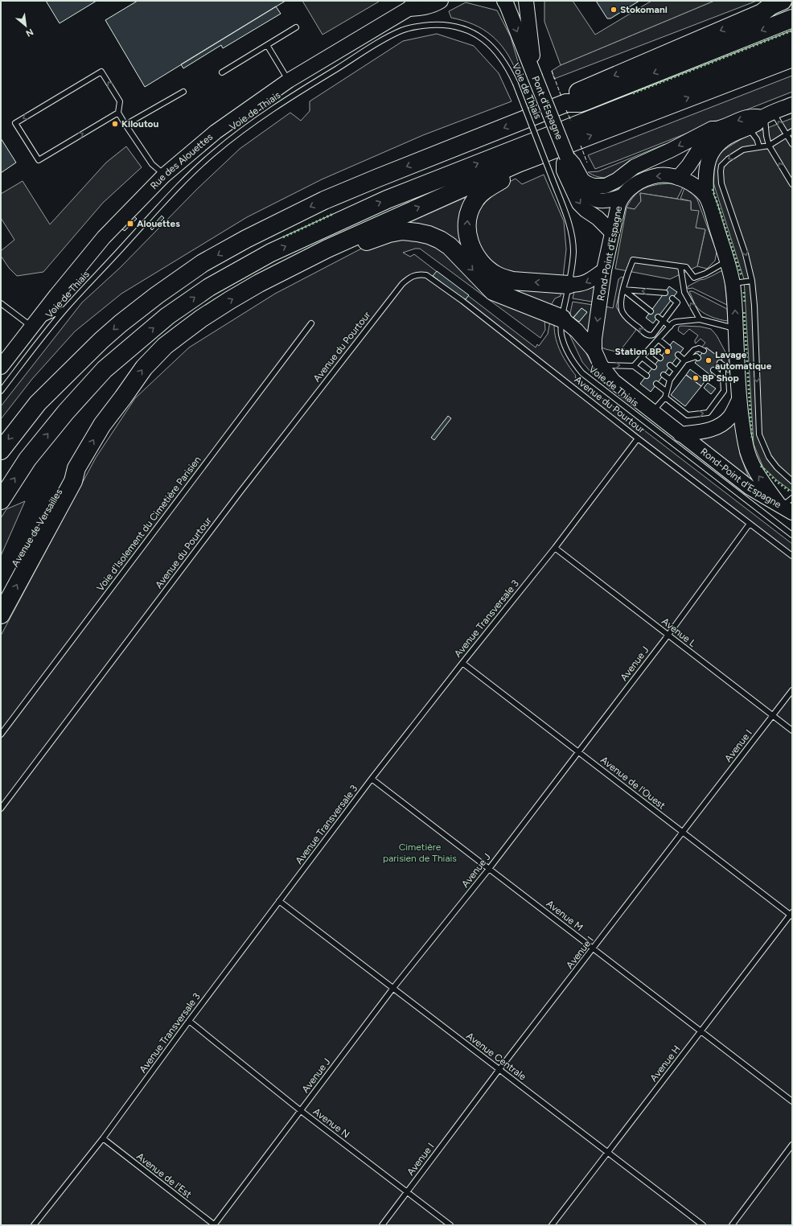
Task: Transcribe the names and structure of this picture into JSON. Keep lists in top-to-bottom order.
{
  "streets": {
    "highway": ["Avenue de Versailles"],
    "street": ["Pont d'Espagne", "Rue des Alouettes", "Rond-Point d'Espagne"],
    "lane": [
      "Voie de Thiais",
      "Avenue du Pourtour",
      "Voie d'Isolement du Cimetière Parisien",
      "Avenue Transversale 3",
      "Avenue L",
      "Avenue J",
      "Avenue I",
      "Avenue de l'Ouest",
      "Avenue M",
      "Avenue Centrale",
      "Avenue H",
      "Avenue N",
      "Avenue de l'Est"
    ]
  },
  "crossings": [
    ["Voie de Thiais", "Pont d'Espagne"],
    ["Avenue du Pourtour", "Avenue Transversale 3"],
    ["Avenue du Pourtour", "Avenue J"],
    ["Avenue Transversale 3", "Avenue L"],
    ["Avenue Transversale 3", "Avenue de l'Ouest"],
    ["Avenue Transversale 3", "Avenue M"],
    ["Avenue Transversale 3", "Avenue Centrale"],
    ["Avenue Transversale 3", "Avenue N"],
    ["Avenue Transversale 3", "Avenue de l'Est"],
    ["Avenue L", "Avenue J"],
    ["Avenue L", "Avenue I"],
    ["Avenue J", "Avenue de l'Ouest"],
    ["Avenue J", "Avenue M"],
    ["Avenue J", "Avenue Centrale"],
    ["Avenue J", "Avenue N"],
    ["Avenue J", "Avenue de l'Est"],
    ["Avenue I", "Avenue de l'Ouest"],
    ["Avenue I", "Avenue M"],
    ["Avenue I", "Avenue Centrale"],
    ["Avenue I", "Avenue N"],
    ["Avenue de l'Ouest", "Avenue H"],
    ["Avenue M", "Avenue H"],
    ["Avenue Centrale", "Avenue H"]
  ],
  "parks": ["Cimetière parisien de Thiais"],
  "places": {
    "other": [
      "Stokomani",
      "Kiloutou",
      "Station BP",
      "Lavage automatique",
      "BP Shop"
    ],
    "transit": ["Alouettes"]
  },
  "north": "bottom right"
}
